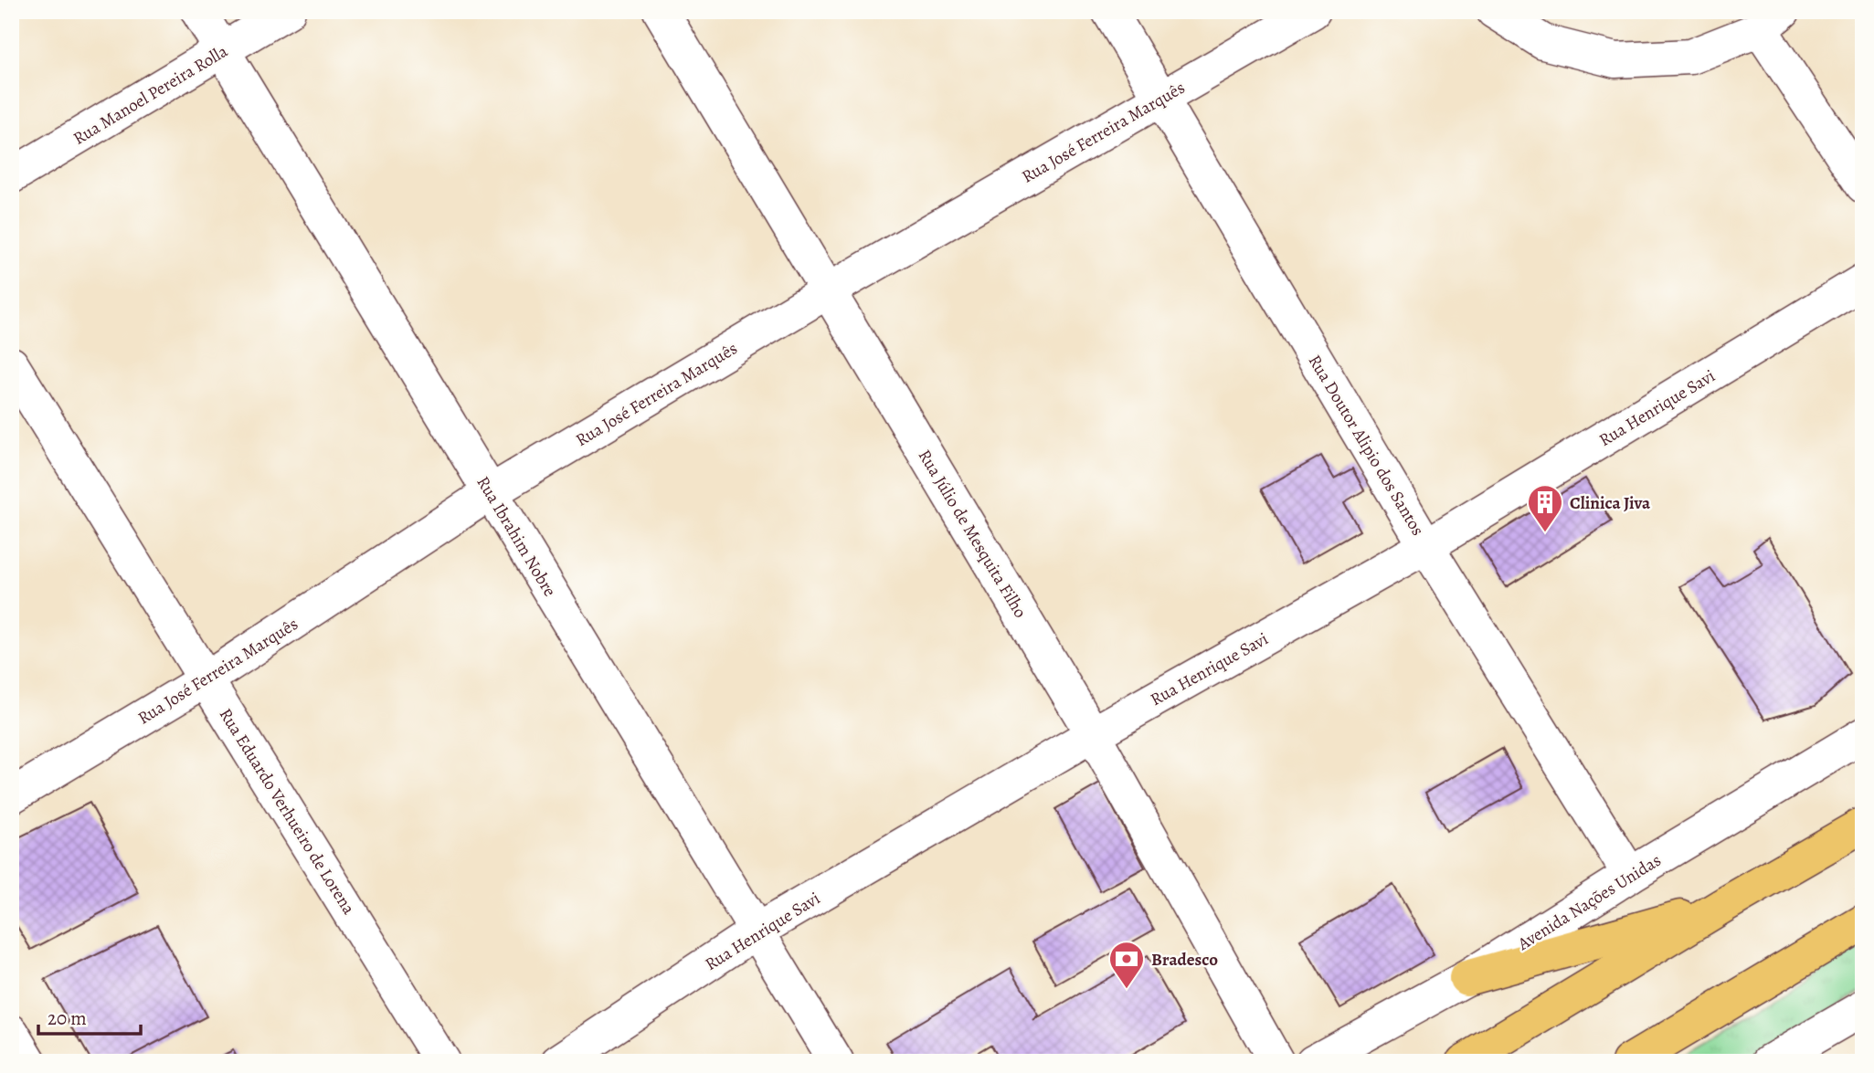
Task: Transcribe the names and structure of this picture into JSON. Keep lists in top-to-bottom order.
{
  "streets": {
    "street": [
      "Rua Manoel Pereira Rolla",
      "Rua José Ferreira Marquês",
      "Rua Henrique Savi",
      "Rua Doutor Alipio dos Santos",
      "Rua Júlio de Mesquita Filho",
      "Rua Ibrahim Nobre",
      "Rua Eduardo Verhueiro de Lorena",
      "Avenida Nações Unidas"
    ]
  },
  "crossings": [
    ["Rua Manoel Pereira Rolla", "Rua Ibrahim Nobre"],
    ["Rua José Ferreira Marquês", "Rua Doutor Alipio dos Santos"],
    ["Rua José Ferreira Marquês", "Rua Júlio de Mesquita Filho"],
    ["Rua José Ferreira Marquês", "Rua Ibrahim Nobre"],
    ["Rua José Ferreira Marquês", "Rua Eduardo Verhueiro de Lorena"],
    ["Rua Henrique Savi", "Rua Doutor Alipio dos Santos"],
    ["Rua Henrique Savi", "Rua Júlio de Mesquita Filho"],
    ["Rua Henrique Savi", "Rua Ibrahim Nobre"],
    ["Rua Doutor Alipio dos Santos", "Avenida Nações Unidas"]
  ],
  "places": {
    "building": ["Clinica Jiva"],
    "bank": ["Bradesco"]
  },
  "scale_bar": "20 m"
}
